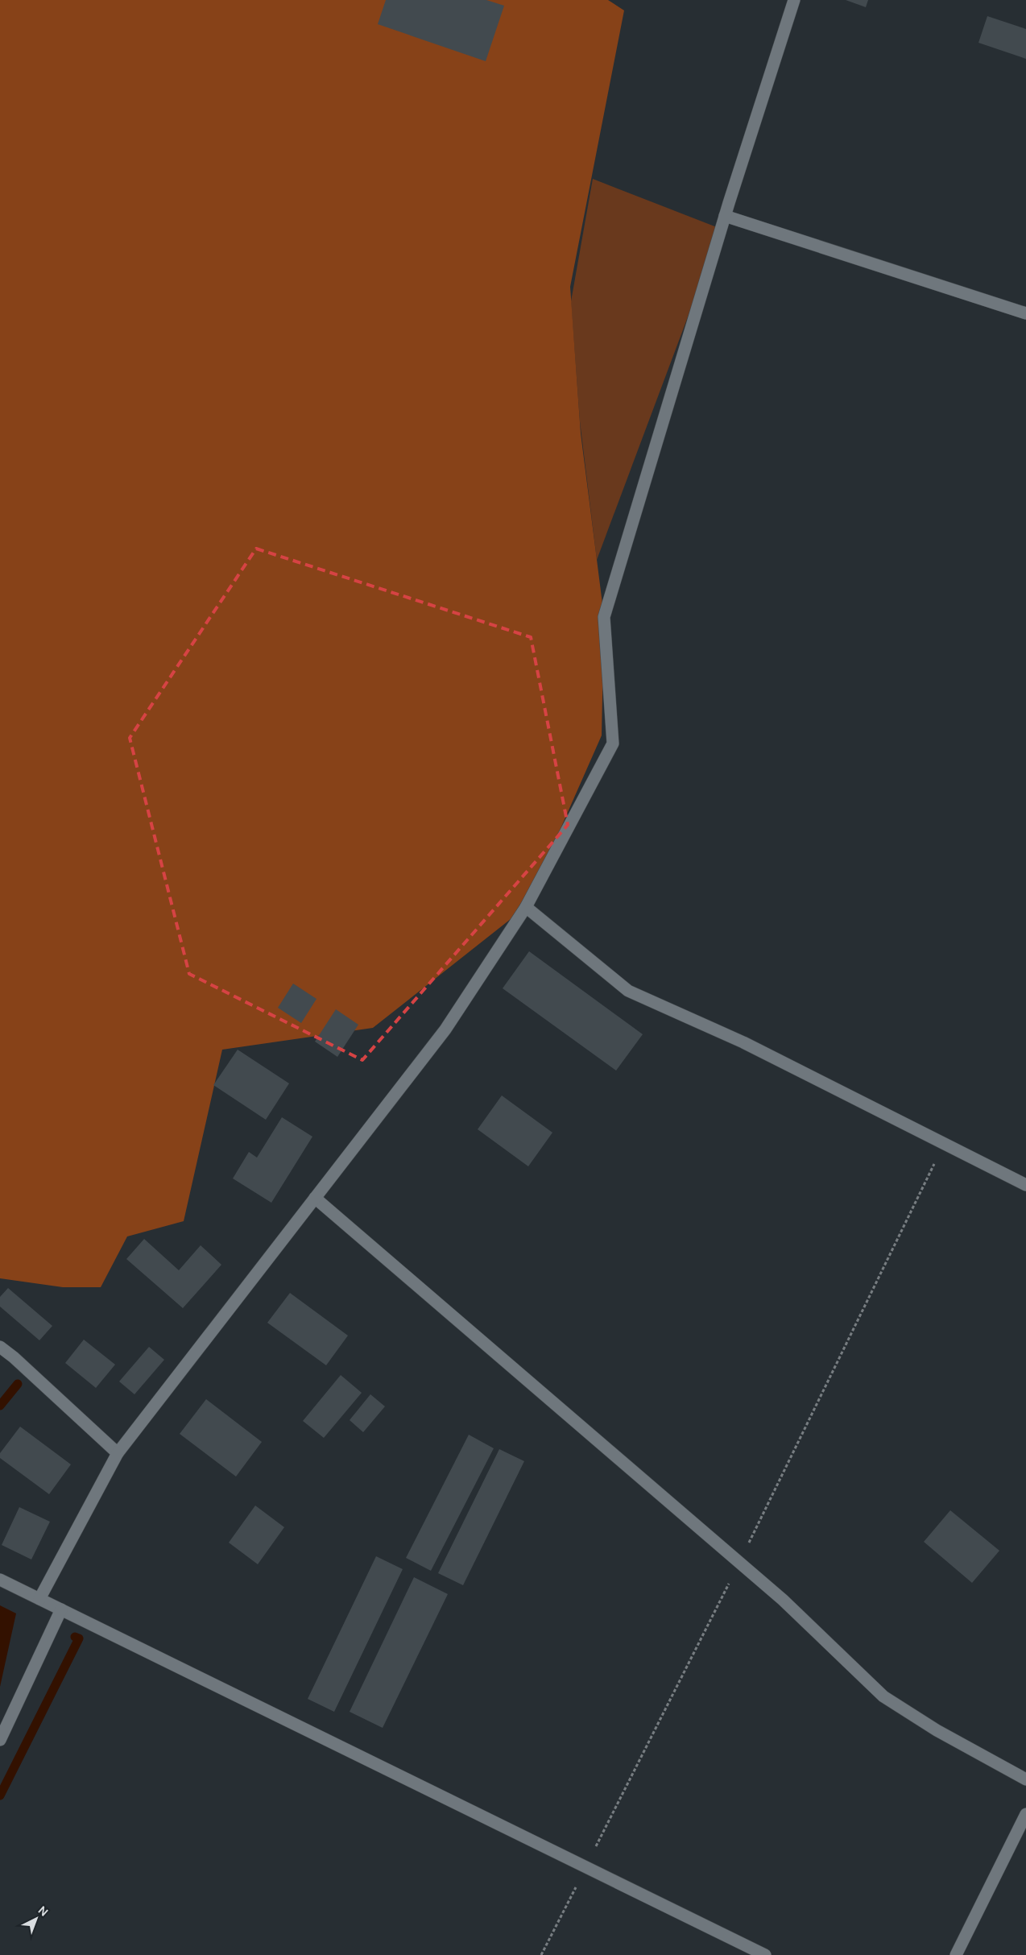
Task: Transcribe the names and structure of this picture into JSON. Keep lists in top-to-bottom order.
{
  "north": "top right"
}
